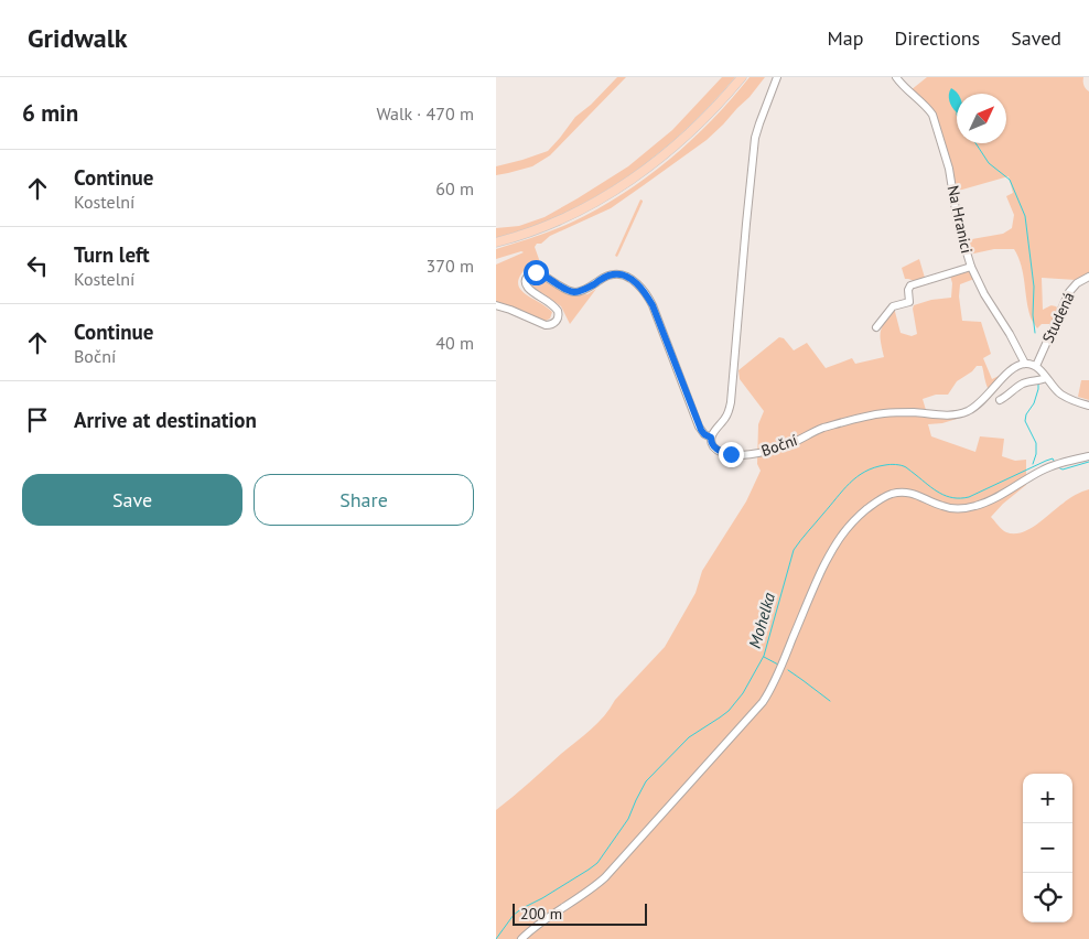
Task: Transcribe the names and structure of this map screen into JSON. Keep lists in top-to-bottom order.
{
  "streets": {
    "street": ["Na Hranici", "Studená", "Boční"]
  },
  "crossings": [
    ["Na Hranici", "Boční"]
  ],
  "water": ["Mohelka"],
  "scale_bar": "200 m",
  "north": "top right",
  "page": {
    "header": "Gridwalk",
    "nav": ["Map", "Directions", "Saved"],
    "heading": ["6 min", "Walk · 470 m"],
    "list": [
      ["Continue", "Kostelní", "60 m"],
      ["Turn left", "Kostelní", "370 m"],
      ["Continue", "Boční", "40 m"],
      "Arrive at destination"
    ],
    "buttons": ["Save", "Share"],
    "map_buttons": ["+", "−"],
    "scale": "200 m"
  }
}
